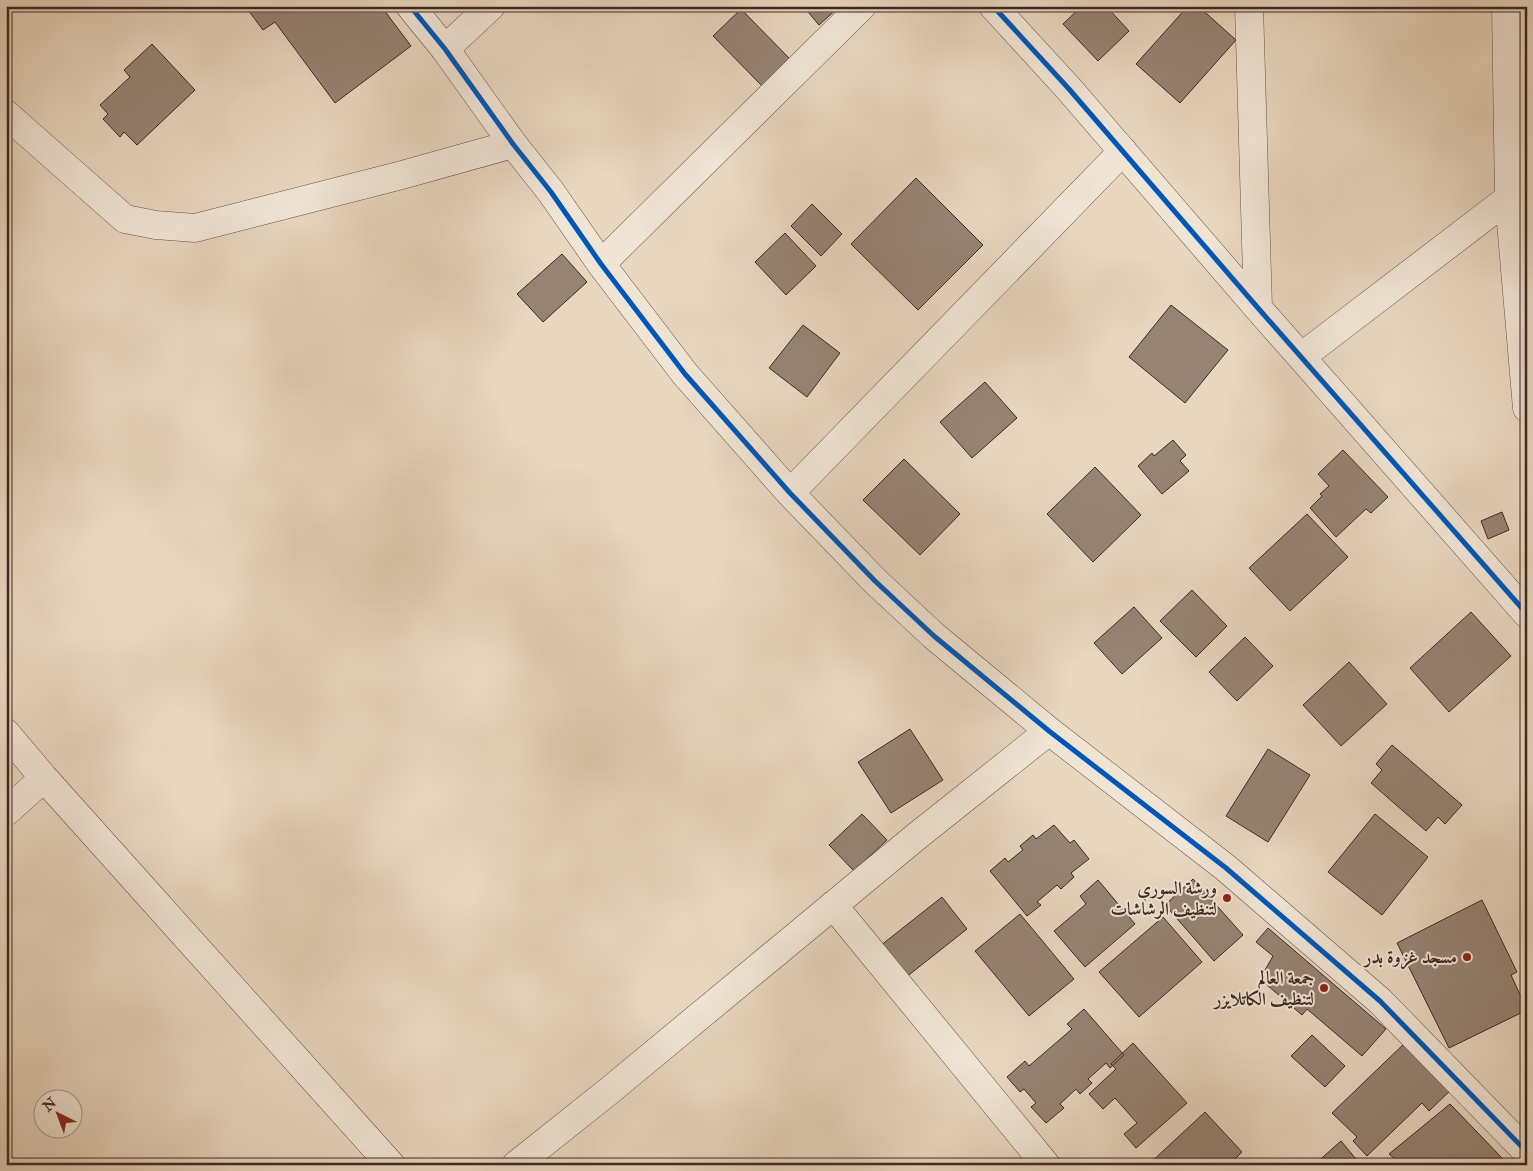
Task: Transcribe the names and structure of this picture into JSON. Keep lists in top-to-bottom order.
{
  "places": ["ورشة السوري لتنظيف الرشاشات", "مسجد غزوة بدر", "جمعة العالم لتنظيف الكاتلايزر"],
  "north": "top left"
}
